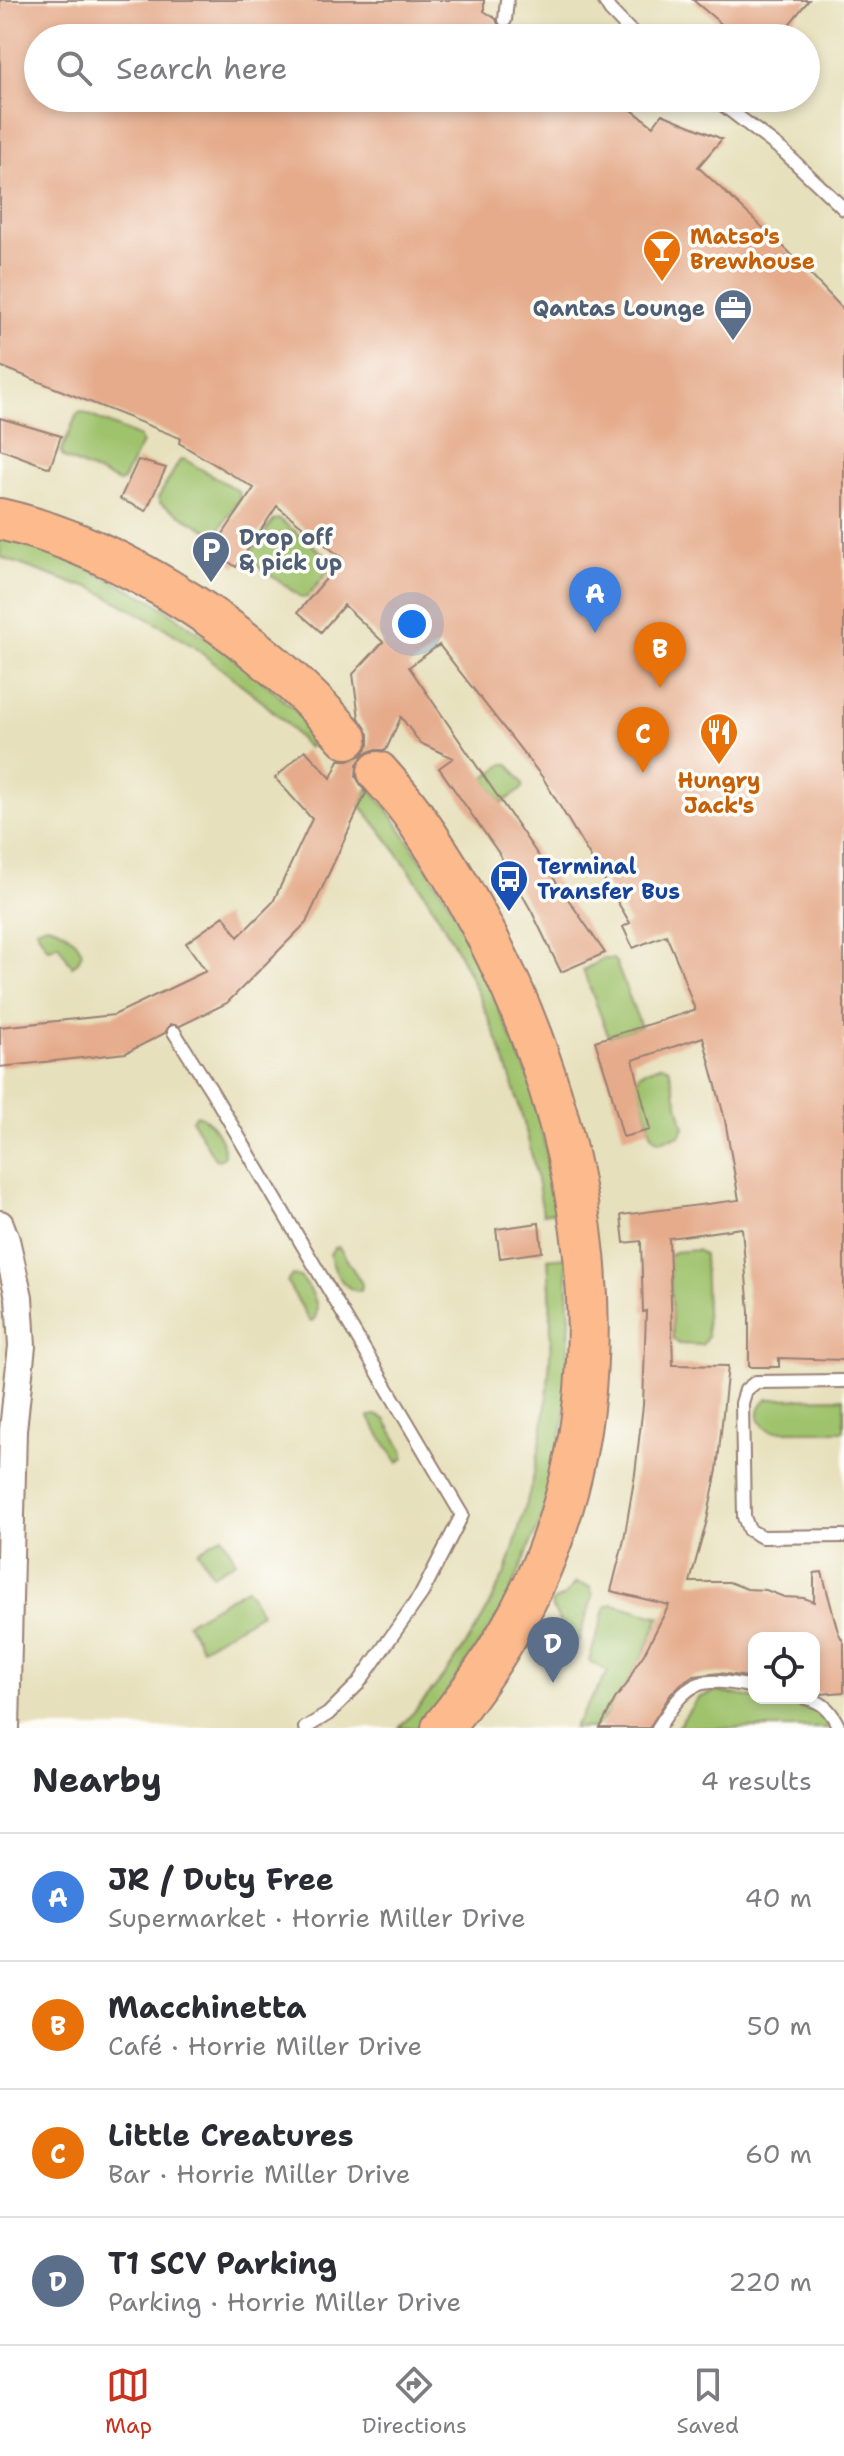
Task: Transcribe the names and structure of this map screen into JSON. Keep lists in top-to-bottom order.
{
  "places": {
    "bar": ["Matso's Brewhouse"],
    "office": ["Qantas Lounge"],
    "parking": ["Drop off & pick up"],
    "restaurant": ["Hungry Jack's"],
    "bus stop": ["Terminal Transfer Bus"]
  },
  "page": {
    "search": "Search here",
    "pins": [
      "A",
      "B",
      "C",
      "D"
    ],
    "heading": ["Nearby", "4 results"],
    "list": [
      {
        "mark": "A",
        "name": "JR / Duty Free",
        "note": "Supermarket · Horrie Miller Drive",
        "value": "40 m"
      },
      {
        "mark": "B",
        "name": "Macchinetta",
        "note": "Café · Horrie Miller Drive",
        "value": "50 m"
      },
      {
        "mark": "C",
        "name": "Little Creatures",
        "note": "Bar · Horrie Miller Drive",
        "value": "60 m"
      },
      {
        "mark": "D",
        "name": "T1 SCV Parking",
        "note": "Parking · Horrie Miller Drive",
        "value": "220 m"
      }
    ],
    "nav": ["Map", "Directions", "Saved"]
  }
}
